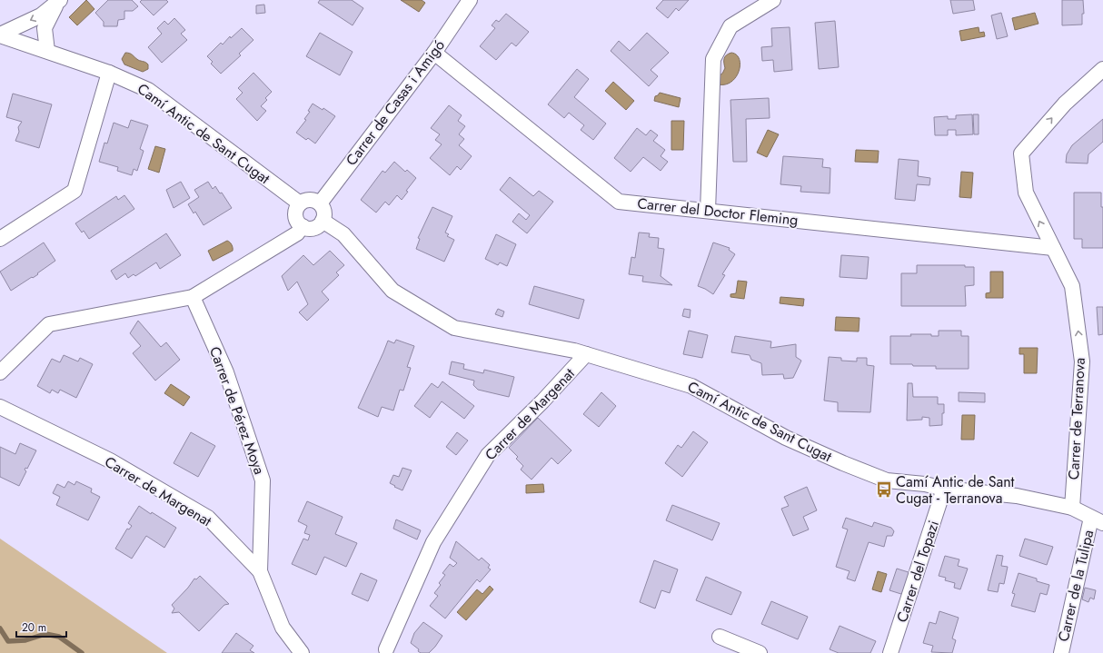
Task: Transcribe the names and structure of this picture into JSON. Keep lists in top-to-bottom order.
{
  "streets": {
    "street": [
      "Carrer de Casas i Amigó",
      "Camí Antic de Sant Cugat",
      "Carrer del Doctor Fleming",
      "Carrer de Pérez Moya",
      "Carrer de Margenat",
      "Carrer de Terranova",
      "Carrer del Topazi",
      "Carrer de la Tulipa"
    ]
  },
  "crossings": [
    ["Carrer de Casas i Amigó", "Camí Antic de Sant Cugat"],
    ["Carrer de Casas i Amigó", "Carrer del Doctor Fleming"],
    ["Camí Antic de Sant Cugat", "Carrer de Margenat"],
    ["Camí Antic de Sant Cugat", "Carrer de Terranova"],
    ["Camí Antic de Sant Cugat", "Carrer del Topazi"],
    ["Camí Antic de Sant Cugat", "Carrer de la Tulipa"],
    ["Carrer del Doctor Fleming", "Carrer de Terranova"],
    ["Carrer de Pérez Moya", "Carrer de Margenat"]
  ],
  "one_way": ["Carrer de Terranova"],
  "places": {
    "bus stop": ["Camí Antic de Sant Cugat - Terranova"]
  },
  "scale_bar": "20 m"
}
